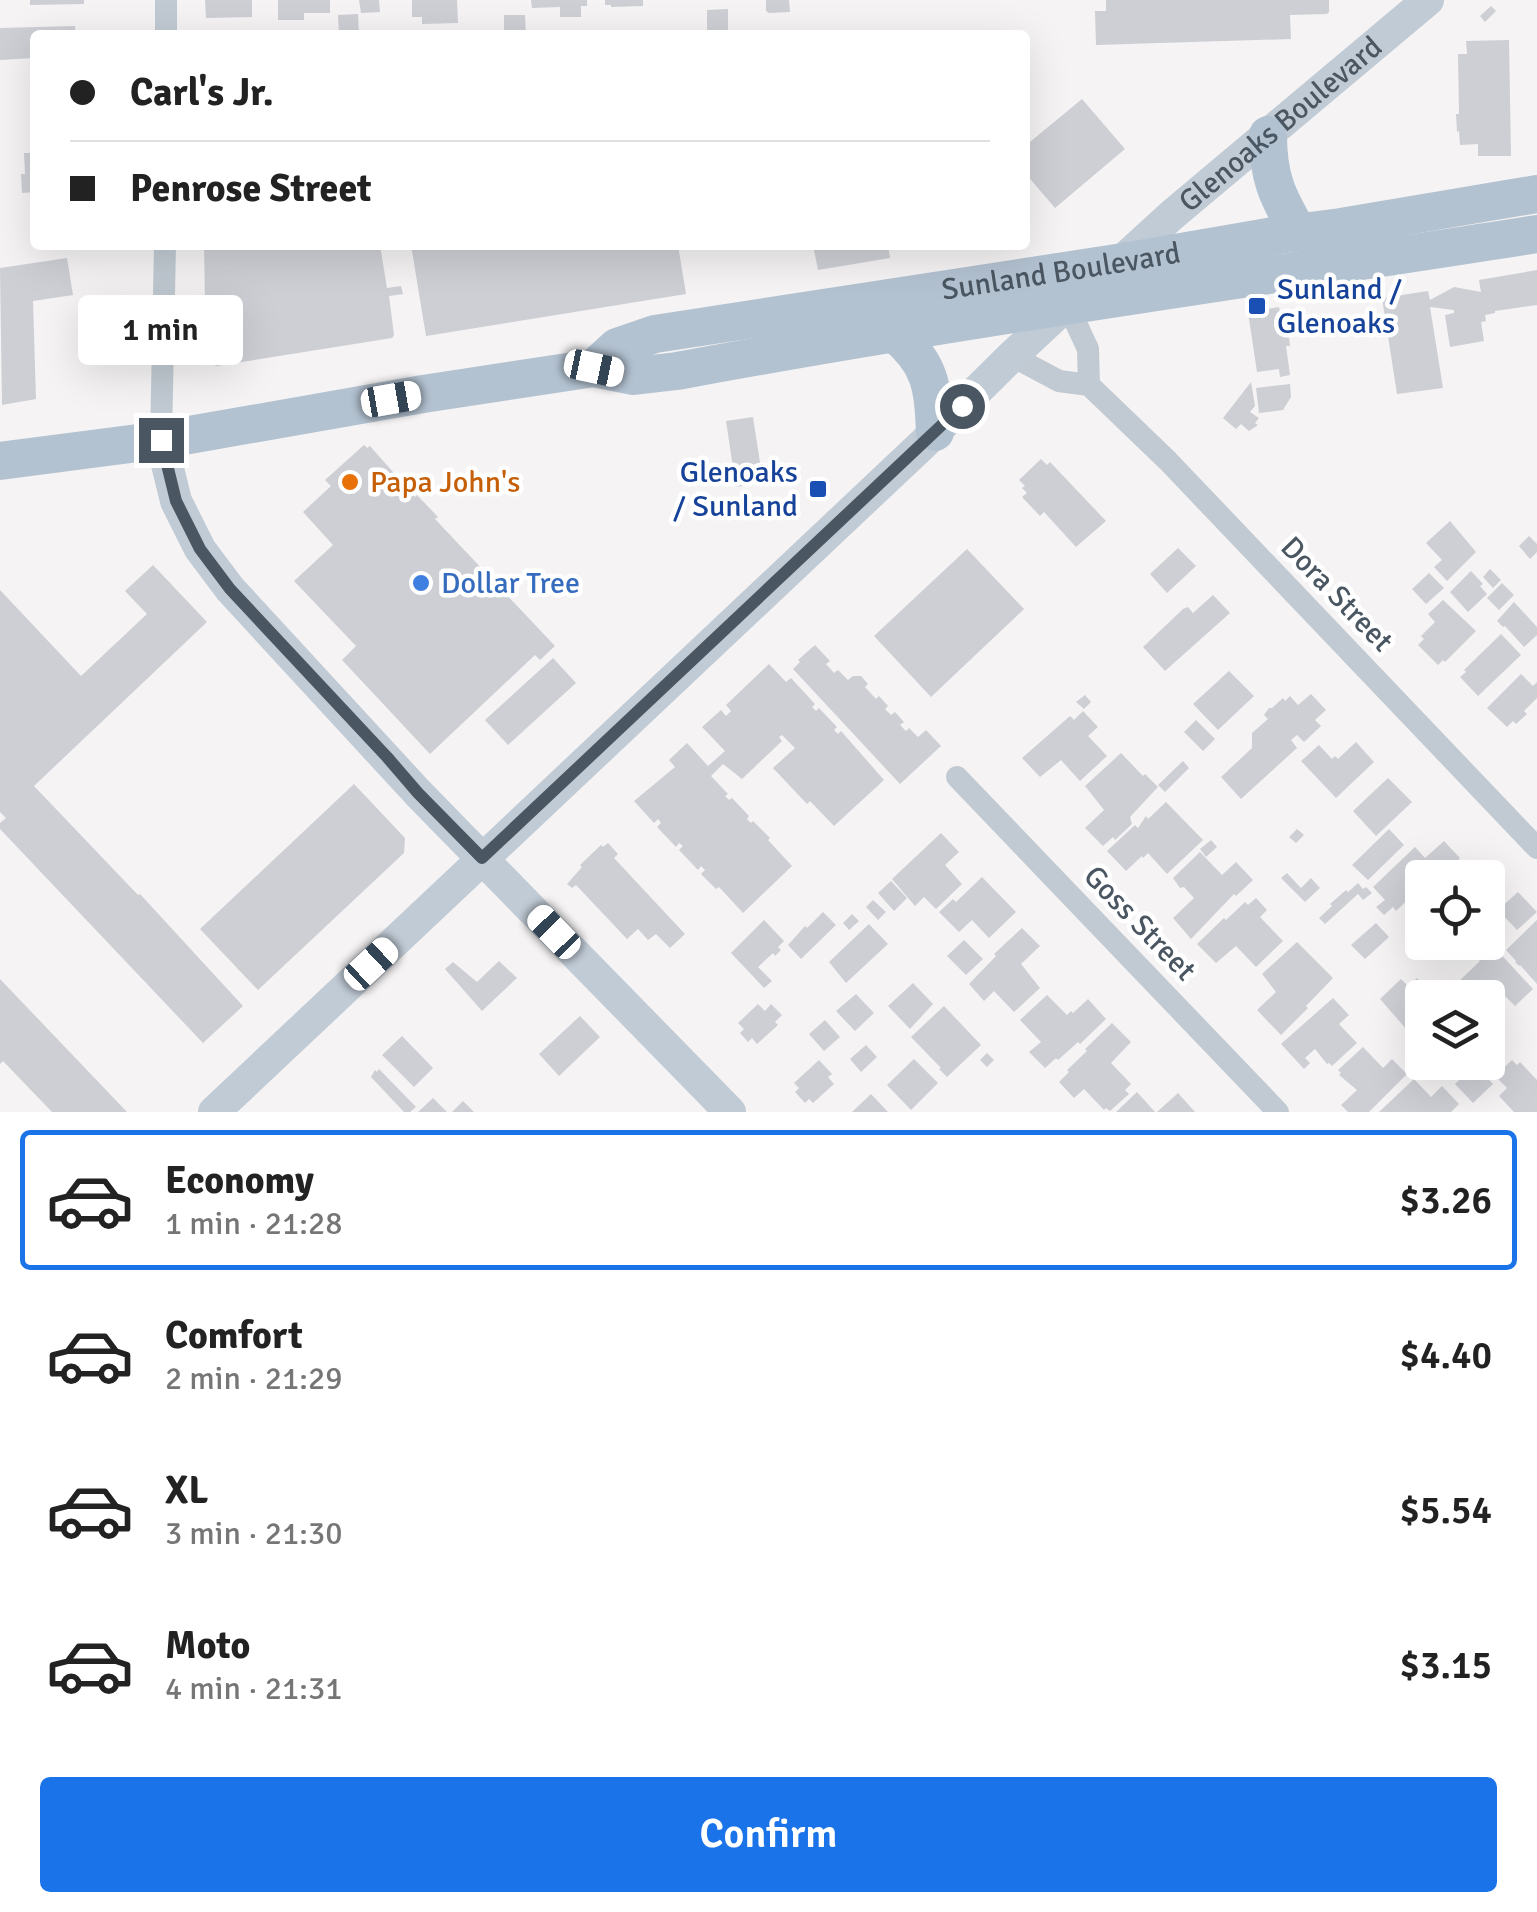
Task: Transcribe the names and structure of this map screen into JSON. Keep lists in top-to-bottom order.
{
  "streets": {
    "main road": ["Glenoaks Boulevard", "Sunland Boulevard"],
    "street": ["Dora Street", "Goss Street"]
  },
  "crossings": [
    ["Glenoaks Boulevard", "Sunland Boulevard"],
    ["Glenoaks Boulevard", "Dora Street"]
  ],
  "places": {
    "transit": ["Sunland / Glenoaks", "Glenoaks / Sunland"],
    "other": ["Papa John's", "Dollar Tree"]
  },
  "page": {
    "banner": ["Carl's Jr.", "Penrose Street"],
    "bubble": "1 min",
    "list": [
      {
        "name": "Economy",
        "note": "1 min · 21:28",
        "value": "$3.26"
      },
      {
        "name": "Comfort",
        "note": "2 min · 21:29",
        "value": "$4.40"
      },
      {
        "name": "XL",
        "note": "3 min · 21:30",
        "value": "$5.54"
      },
      {
        "name": "Moto",
        "note": "4 min · 21:31",
        "value": "$3.15"
      }
    ],
    "buttons": "Confirm"
  }
}
